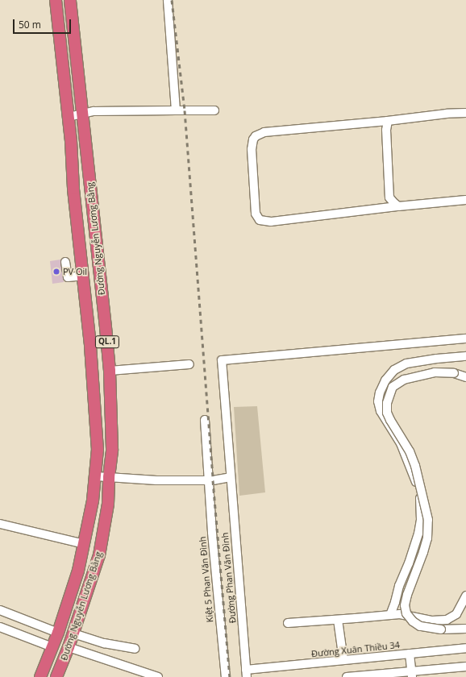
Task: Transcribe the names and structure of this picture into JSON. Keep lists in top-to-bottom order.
{
  "streets": {
    "highway": ["Đường Nguyễn Lương Bằng", "QL.1"],
    "street": ["Đường Phan Văn Đình", "Kiệt 5 Phan Văn Đình", "Đường Xuân Thiều 34"]
  },
  "crossings": [
    ["Đường Nguyễn Lương Bằng", "QL.1"],
    ["Đường Phan Văn Đình", "Đường Xuân Thiều 34"]
  ],
  "places": ["PV Oil"],
  "scale_bar": "50 m"
}
